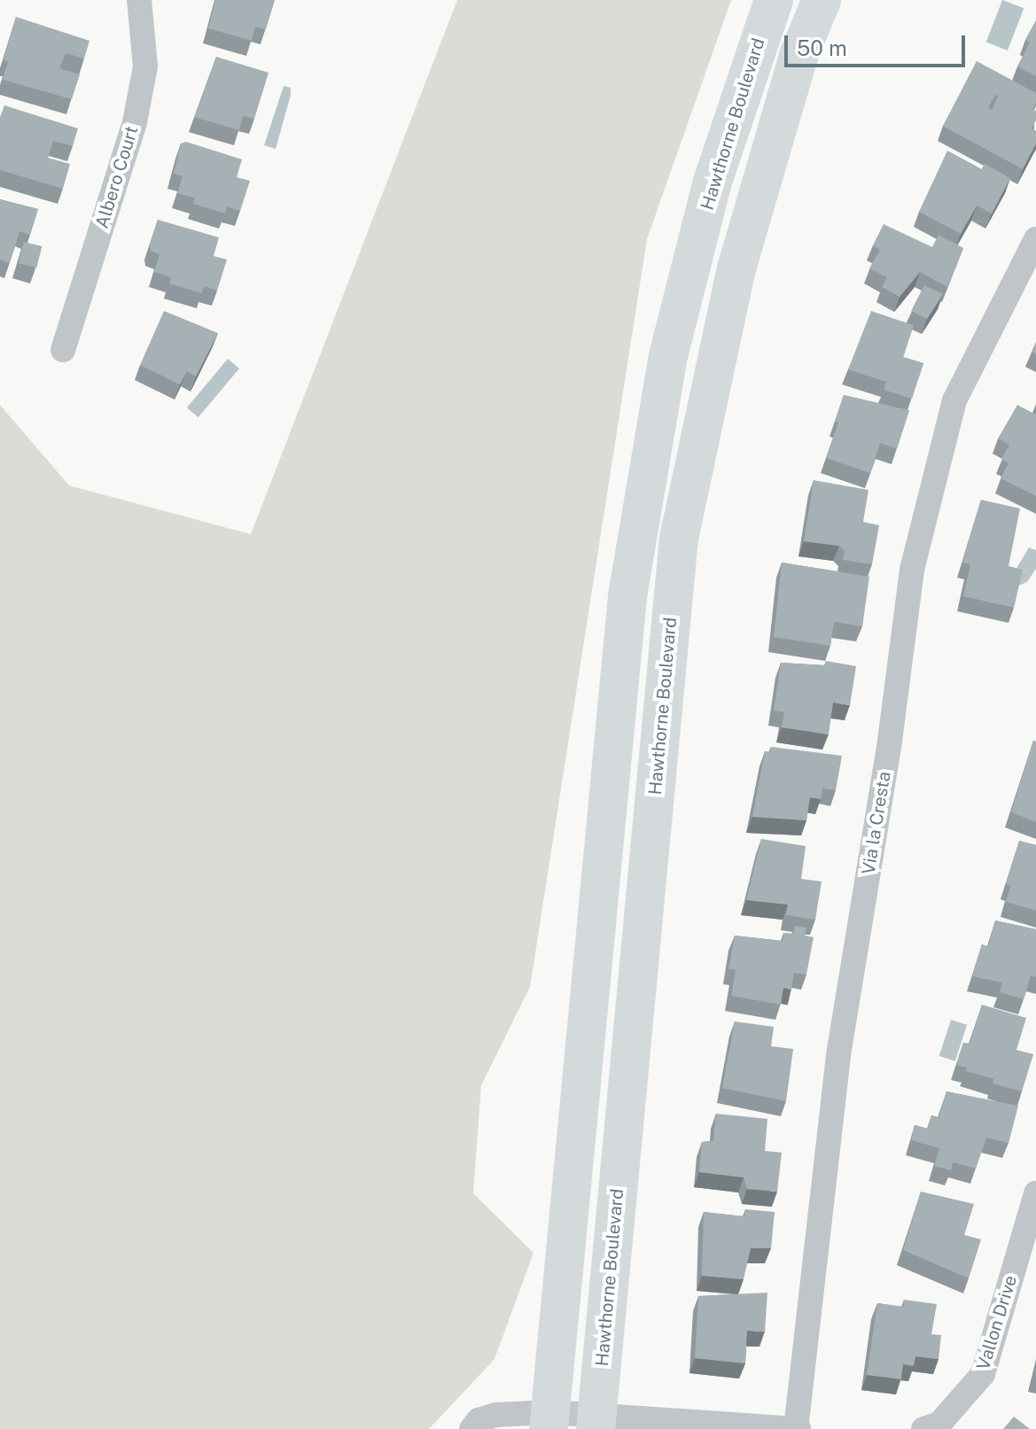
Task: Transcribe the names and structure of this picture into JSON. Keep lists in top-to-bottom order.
{
  "streets": {
    "main road": ["Hawthorne Boulevard"],
    "street": ["Albero Court", "Via la Cresta", "Vallon Drive"]
  },
  "scale_bar": "50 m"
}
